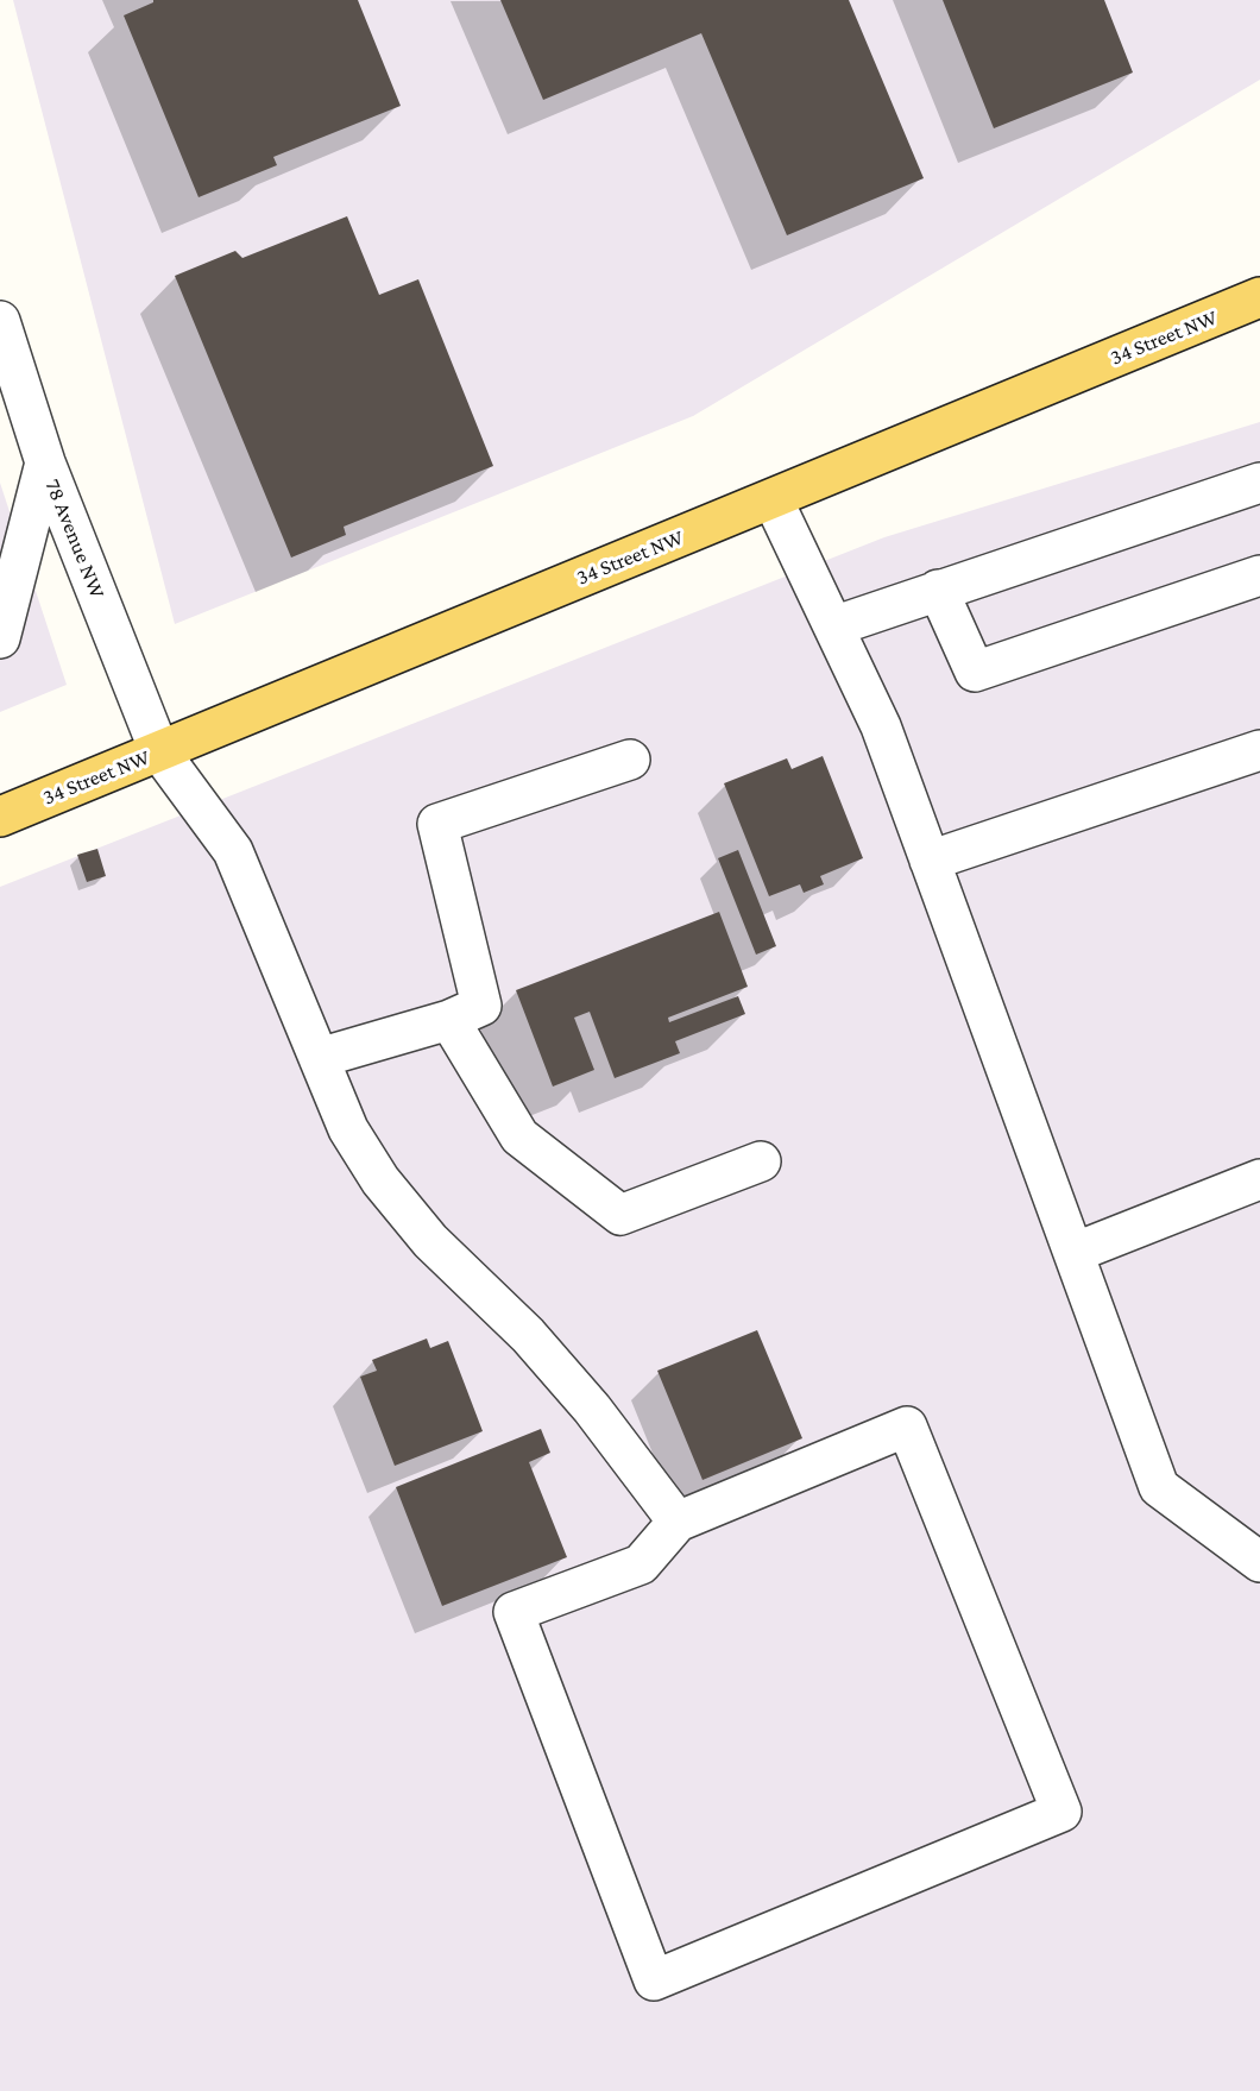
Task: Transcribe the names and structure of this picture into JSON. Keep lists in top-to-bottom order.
{
  "streets": {
    "main road": ["34 Street NW"],
    "street": ["78 Avenue NW"]
  },
  "crossings": [
    ["34 Street NW", "78 Avenue NW"]
  ]
}
